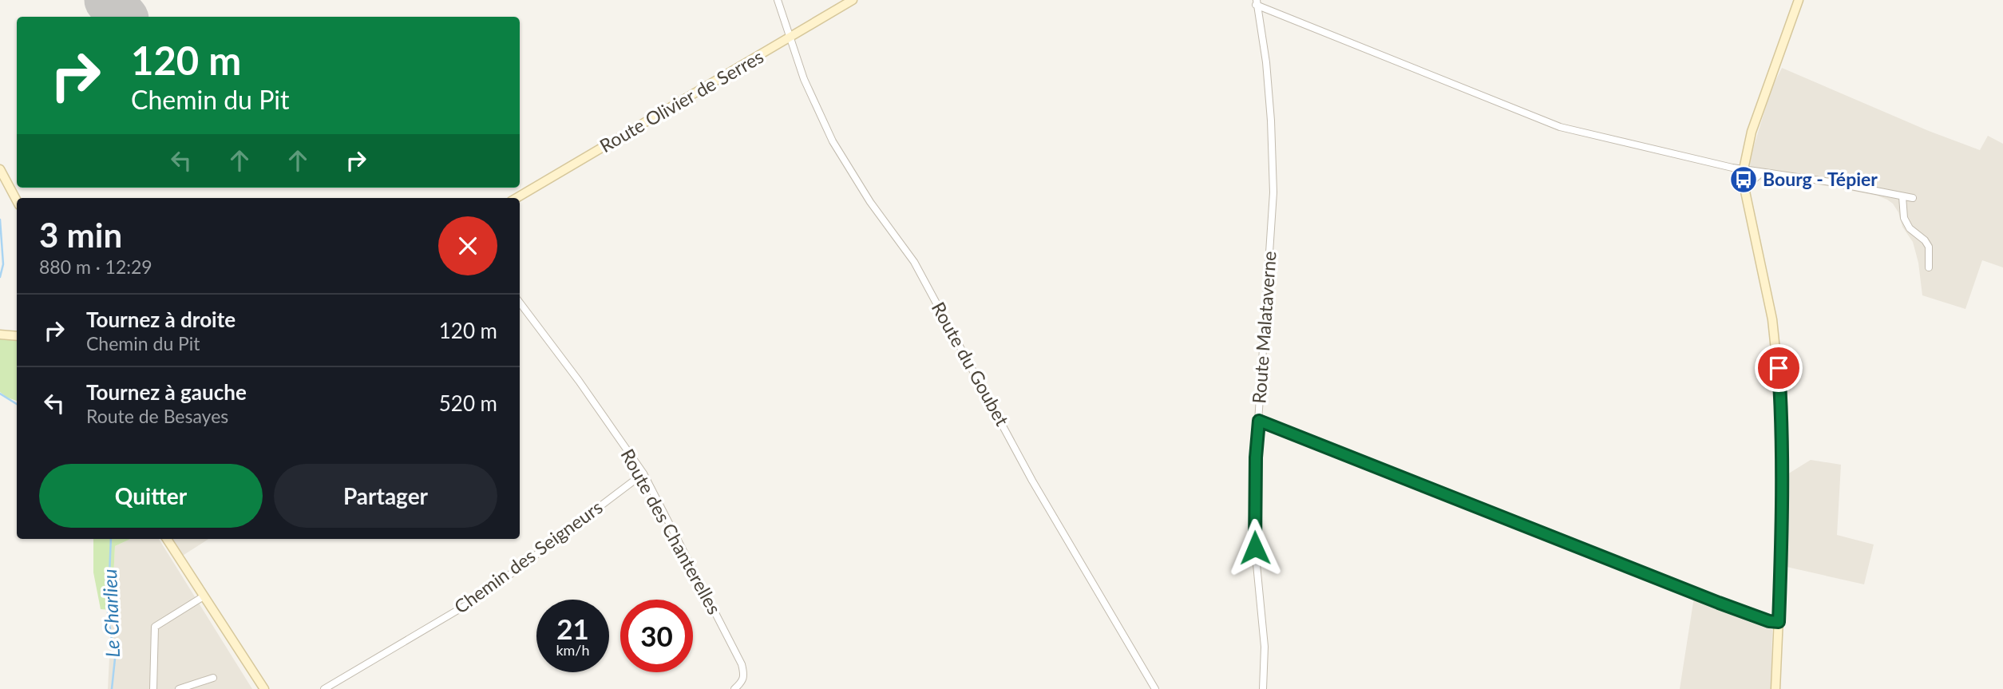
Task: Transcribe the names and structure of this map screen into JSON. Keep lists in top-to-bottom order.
{
  "streets": {
    "street": [
      "Route Olivier de Serres",
      "Route Malataverne",
      "Route du Goubet",
      "Route des Chanterelles",
      "Chemin des Seigneurs"
    ]
  },
  "crossings": [
    ["Route Olivier de Serres", "Route du Goubet"],
    ["Route des Chanterelles", "Chemin des Seigneurs"]
  ],
  "water": ["Le Charlieu"],
  "places": {
    "bus stop": ["Bourg - Tépier"]
  },
  "page": {
    "turn": ["120 m", "Chemin du Pit"],
    "heading": ["3 min", "880 m · 12:29"],
    "list": [
      {
        "name": "Tournez à droite",
        "note": "Chemin du Pit",
        "value": "120 m"
      },
      {
        "name": "Tournez à gauche",
        "note": "Route de Besayes",
        "value": "520 m"
      }
    ],
    "buttons": ["Quitter", "Partager"],
    "speed": "21 km/h",
    "limit": "30"
  }
}
